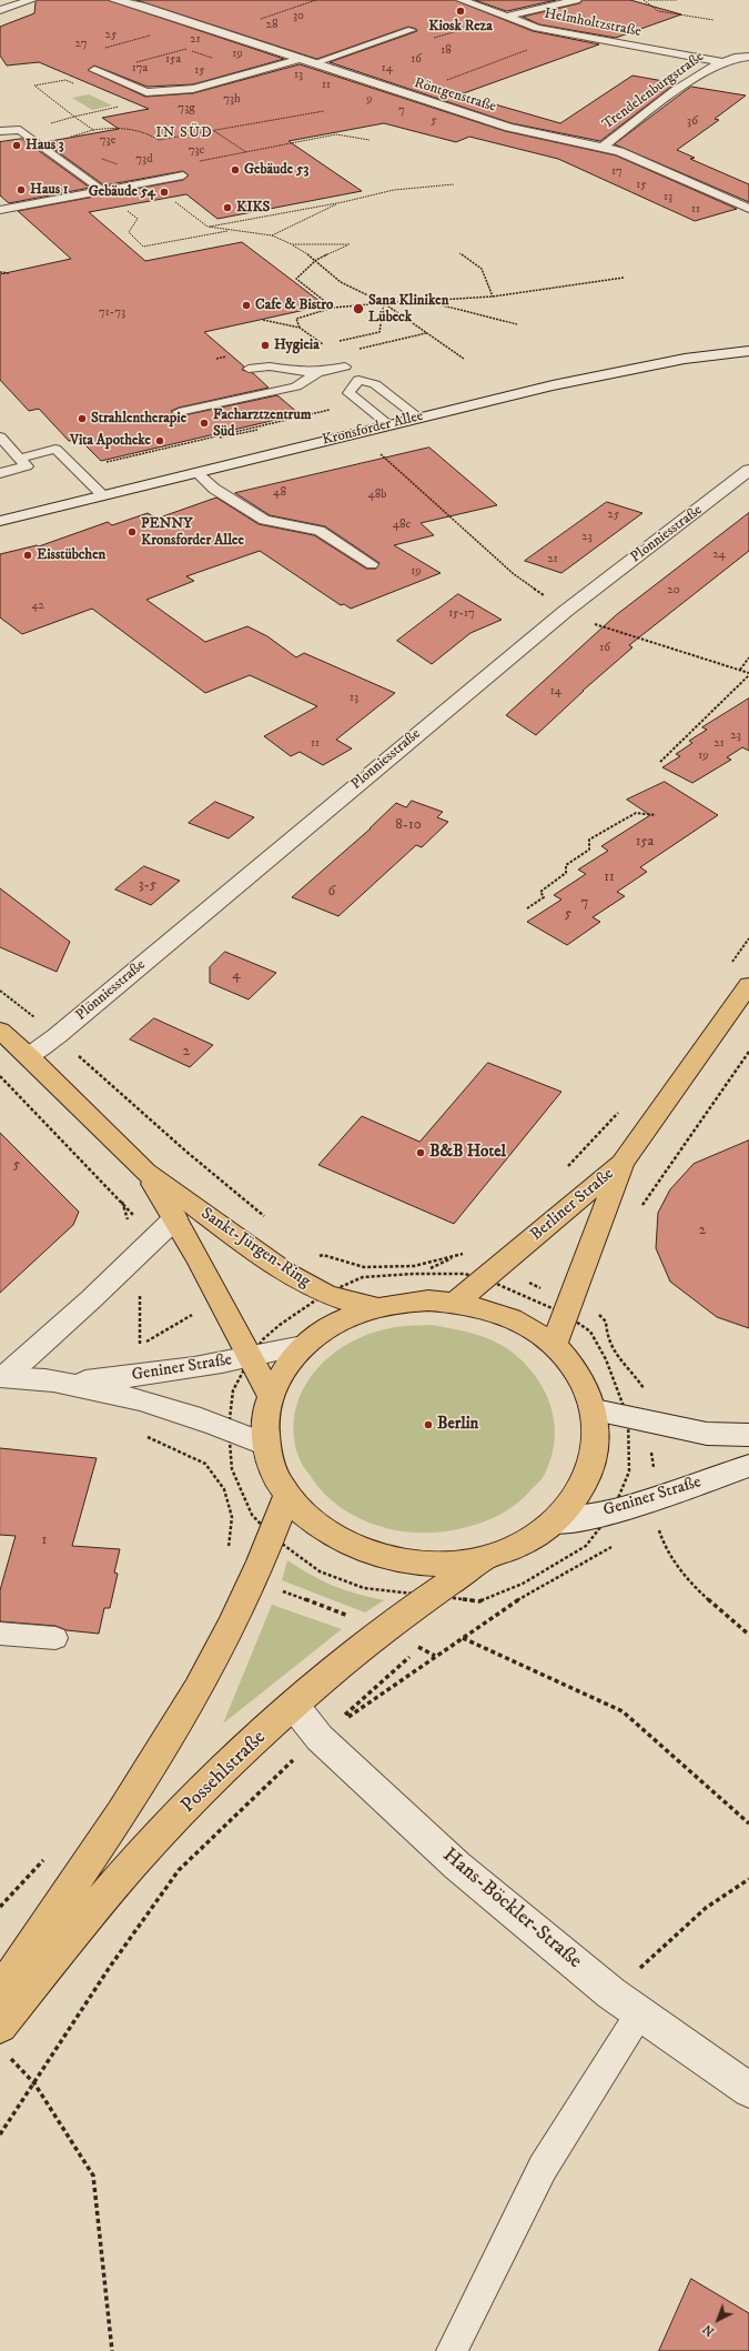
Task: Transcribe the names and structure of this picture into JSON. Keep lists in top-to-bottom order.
{
  "streets": {
    "main road": ["Berliner Straße", "Sankt-Jürgen-Ring", "Possehlstraße"],
    "street": [
      "Helmholtzstraße",
      "Trendelenburgstraße",
      "Röntgenstraße",
      "Kronsforder Allee",
      "Plönniesstraße",
      "Geniner Straße",
      "Hans-Böckler-Straße"
    ]
  },
  "crossings": [
    ["Helmholtzstraße", "Trendelenburgstraße"],
    ["Trendelenburgstraße", "Röntgenstraße"],
    ["Plönniesstraße", "Sankt-Jürgen-Ring"],
    ["Sankt-Jürgen-Ring", "Geniner Straße"],
    ["Possehlstraße", "Hans-Böckler-Straße"]
  ],
  "districts": ["IN SÜD"],
  "places": [
    "Kiosk Reza",
    "Haus 3",
    "Gebäude 53",
    "Haus 1",
    "Gebäude 54",
    "KIKS",
    "Cafe & Bistro",
    "Sana Kliniken Lübeck",
    "Hygieia",
    "Strahlentherapie",
    "Facharztzentrum Süd",
    "Vita Apotheke",
    "PENNY Kronsforder Allee",
    "Eisstübchen",
    "B&B Hotel",
    "Berlin"
  ],
  "house_numbers": [
    "30",
    "28",
    "25",
    "21",
    "27",
    "18",
    "19",
    "15a",
    "16",
    "17a",
    "14",
    "15",
    "13",
    "11",
    "73h",
    "9",
    "73g",
    "7",
    "5",
    "36",
    "73e",
    "73c",
    "73d",
    "17",
    "15",
    "13",
    "11",
    "71-73",
    "48",
    "48b",
    "25",
    "48c",
    "23",
    "24",
    "21",
    "19",
    "20",
    "42",
    "15-17",
    "16",
    "14",
    "13",
    "23",
    "11",
    "21",
    "19",
    "8-10",
    "15a",
    "11",
    "3-5",
    "6",
    "7",
    "5",
    "4",
    "2",
    "5",
    "2",
    "1"
  ],
  "north": "bottom left"
}
